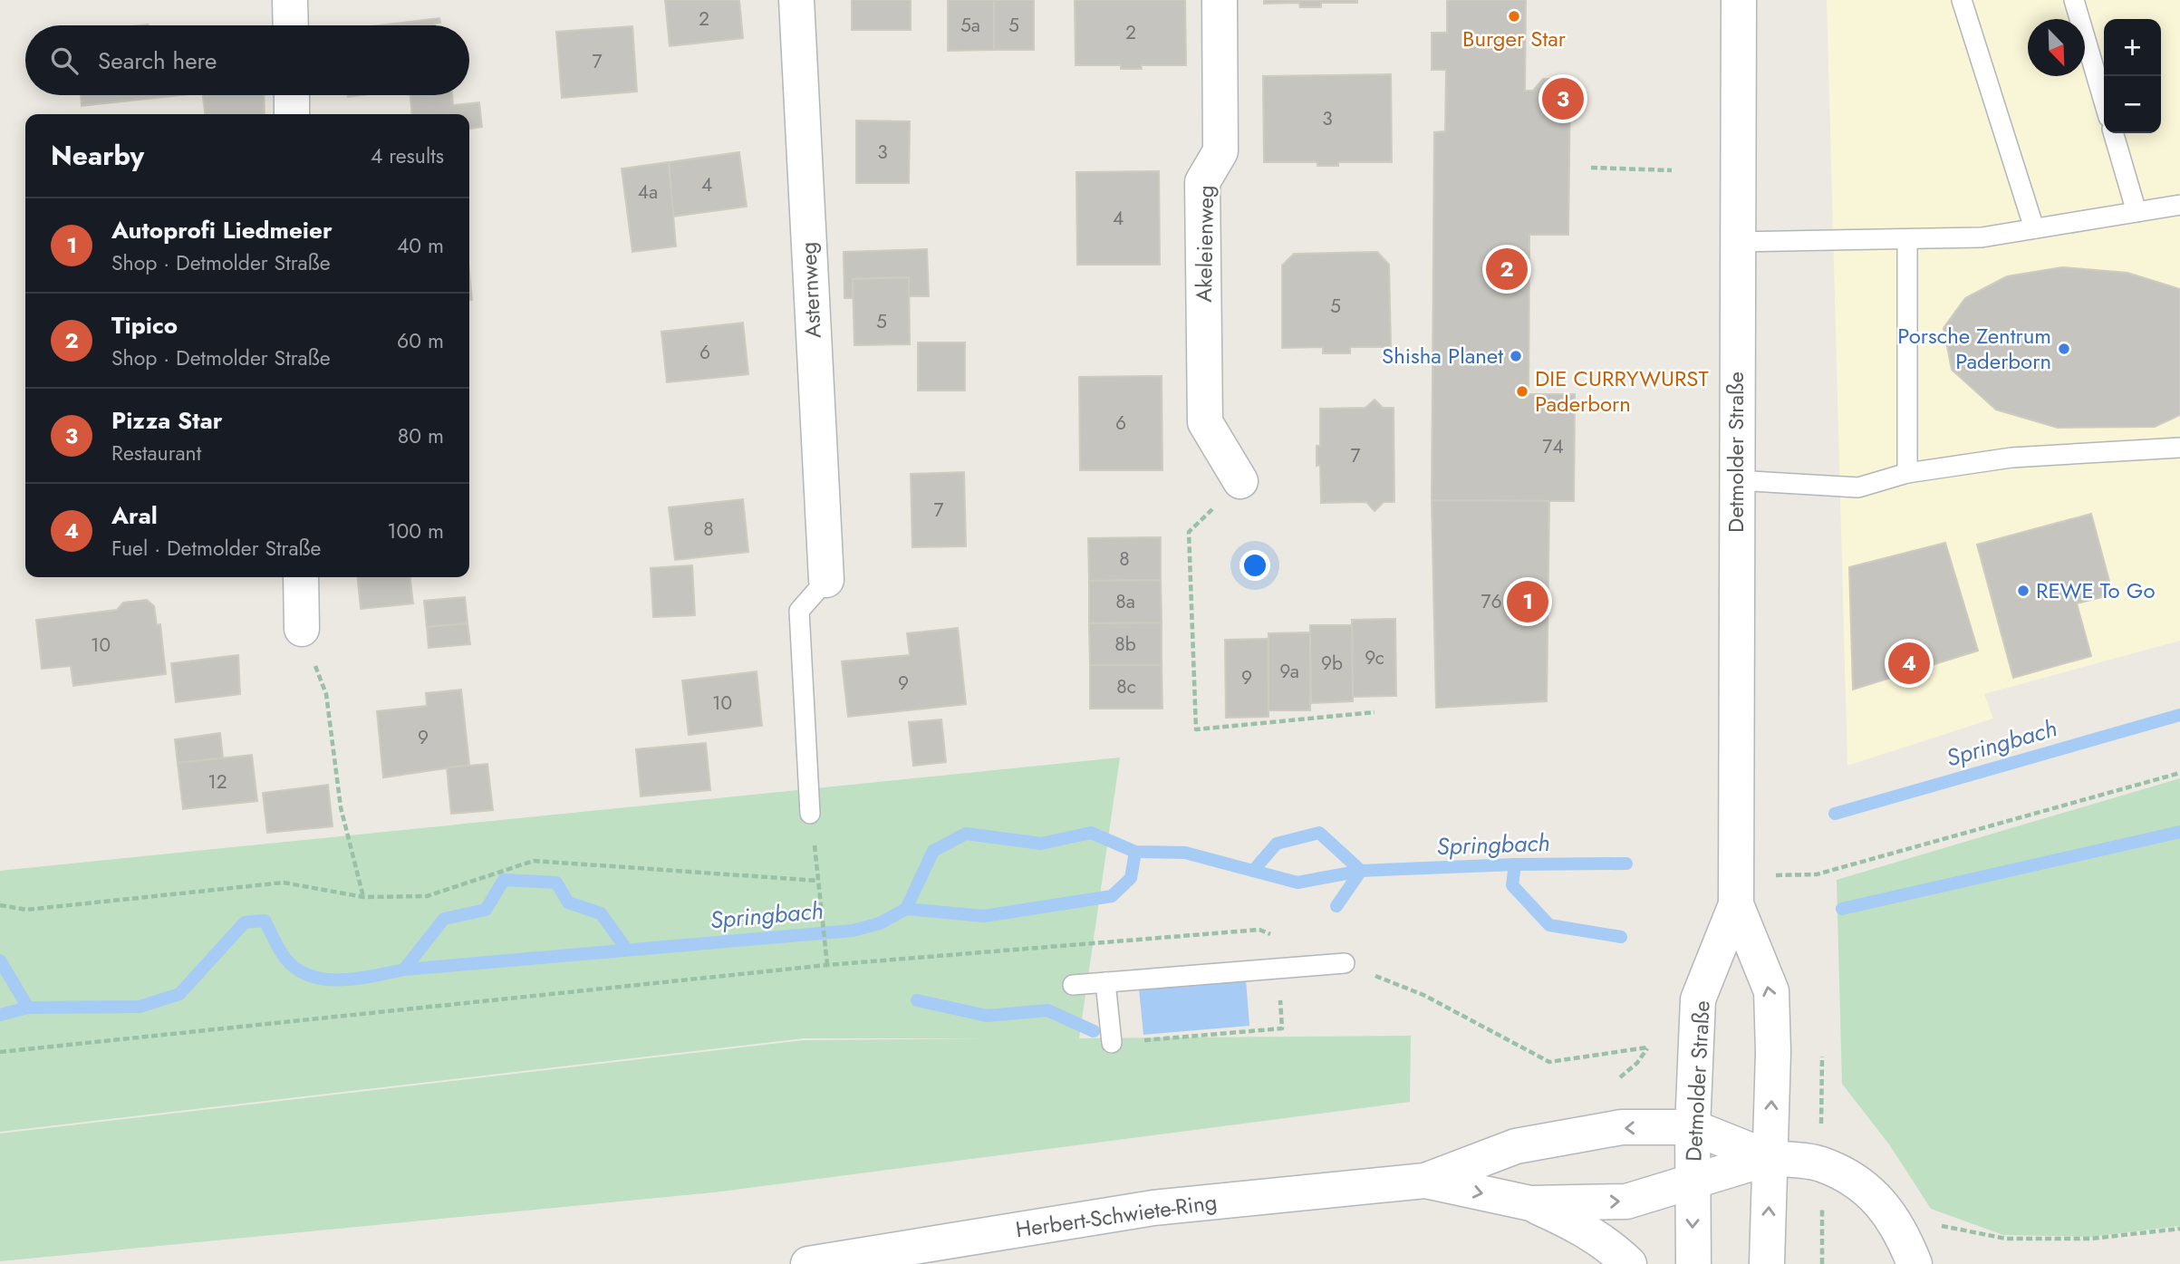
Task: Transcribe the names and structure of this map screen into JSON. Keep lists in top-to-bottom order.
{
  "streets": {
    "main road": [
      "Akeleienweg",
      "Asternweg",
      "Detmolder Straße",
      "Herbert-Schwiete-Ring"
    ]
  },
  "crossings": [
    ["Detmolder Straße", "Herbert-Schwiete-Ring"]
  ],
  "water": ["Springbach"],
  "places": [
    "Burger Star",
    "Porsche Zentrum Paderborn",
    "Shisha Planet",
    "DIE CURRYWURST Paderborn",
    "REWE To Go"
  ],
  "house_numbers": [
    "2",
    "5a",
    "5",
    "2",
    "7",
    "3",
    "3",
    "4",
    "4a",
    "4",
    "5",
    "5",
    "6",
    "6",
    "74",
    "7",
    "7",
    "8",
    "8",
    "8a",
    "76",
    "8b",
    "10",
    "9c",
    "9b",
    "9a",
    "9",
    "9",
    "8c",
    "10",
    "9",
    "12"
  ],
  "north": "bottom right",
  "page": {
    "map_buttons": ["+", "−"],
    "search": "Search here",
    "pins": [
      "3",
      "2",
      "1",
      "4"
    ],
    "heading": ["Nearby", "4 results"],
    "list": [
      {
        "mark": "1",
        "name": "Autoprofi Liedmeier",
        "note": "Shop · Detmolder Straße",
        "value": "40 m"
      },
      {
        "mark": "2",
        "name": "Tipico",
        "note": "Shop · Detmolder Straße",
        "value": "60 m"
      },
      {
        "mark": "3",
        "name": "Pizza Star",
        "note": "Restaurant",
        "value": "80 m"
      },
      {
        "mark": "4",
        "name": "Aral",
        "note": "Fuel · Detmolder Straße",
        "value": "100 m"
      }
    ]
  }
}
